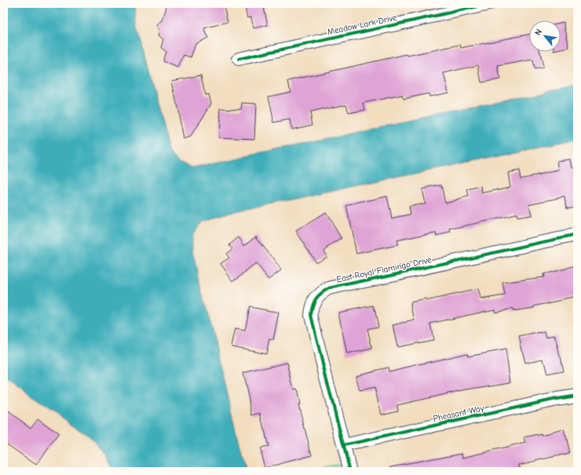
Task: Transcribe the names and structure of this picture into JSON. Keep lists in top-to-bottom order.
{
  "streets": {
    "street": ["Meadow Lark Drive", "East Royal Flamingo Drive", "Pheasant Way"]
  },
  "crossings": [
    ["East Royal Flamingo Drive", "Pheasant Way"]
  ],
  "north": "top left"
}
